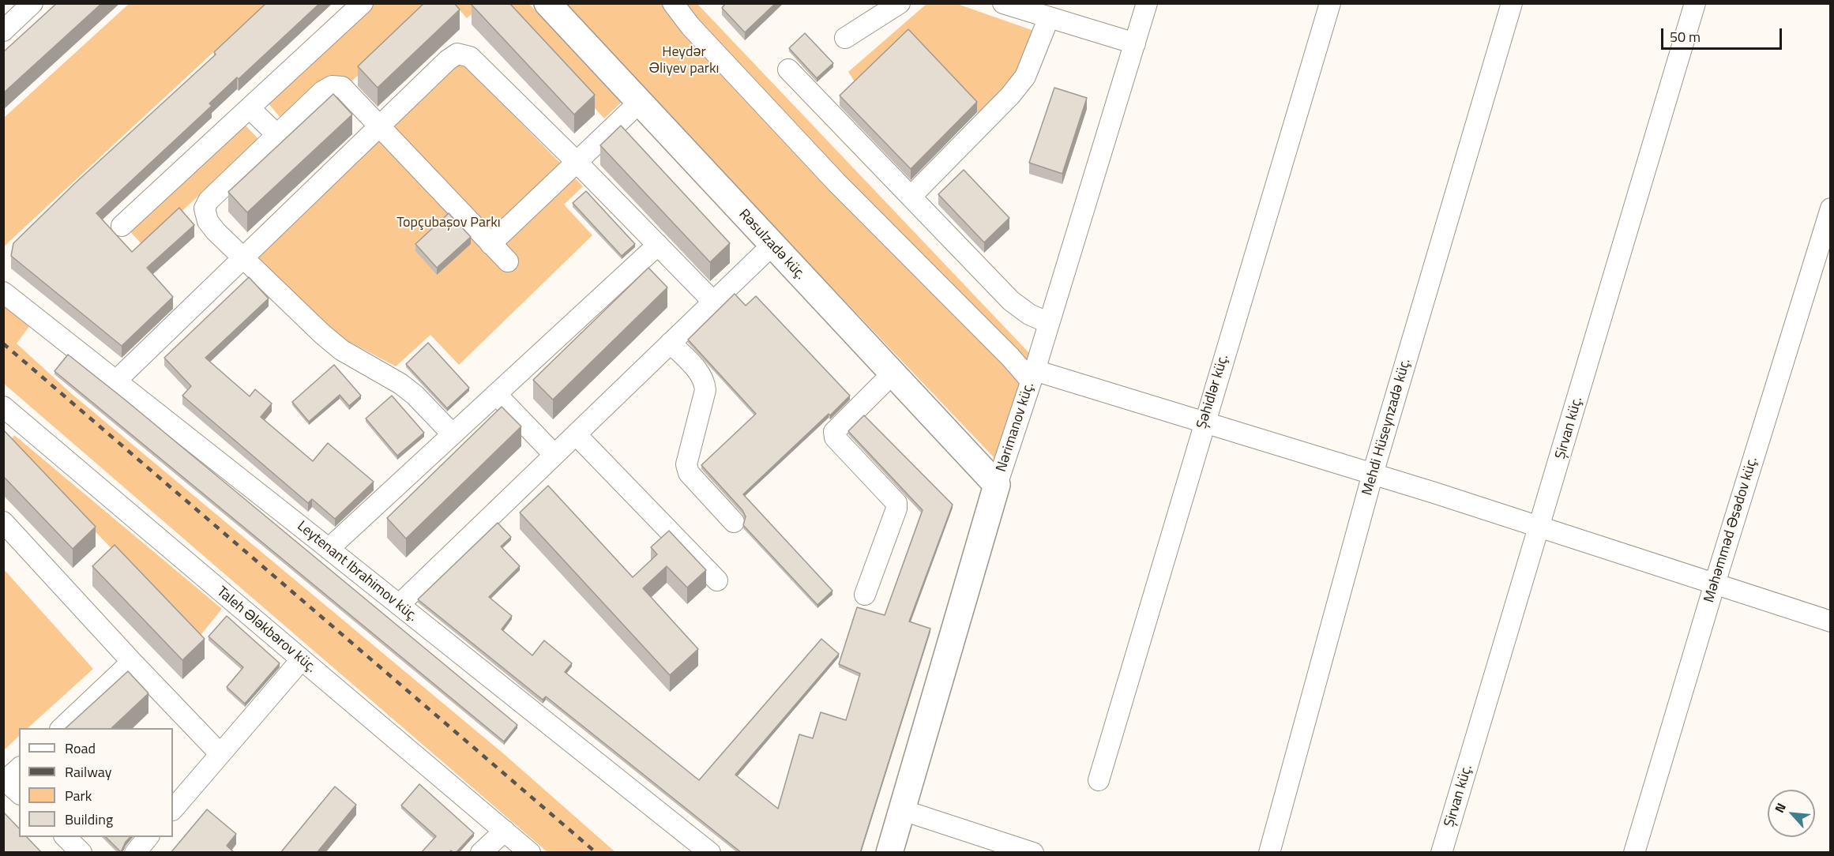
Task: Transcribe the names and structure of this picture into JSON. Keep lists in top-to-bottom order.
{
  "streets": {
    "main road": ["Rəsulzadə küç.", "Nərimanov küç."],
    "street": [
      "Şəhidlər küç.",
      "Mehdi Hüseynzadə küç.",
      "Şirvan küç.",
      "Məhəmməd Əsədov küç.",
      "Leytenant Ibrahimov küç.",
      "Taleh Ələkbərov küç."
    ]
  },
  "crossings": [
    ["Rəsulzadə küç.", "Nərimanov küç."]
  ],
  "parks": ["Heydər Əliyev parkı", "Topçubaşov Parkı"],
  "legend": [
    "Road",
    "Railway",
    "Park",
    "Building"
  ],
  "scale_bar": "50 m",
  "north": "top left"
}
